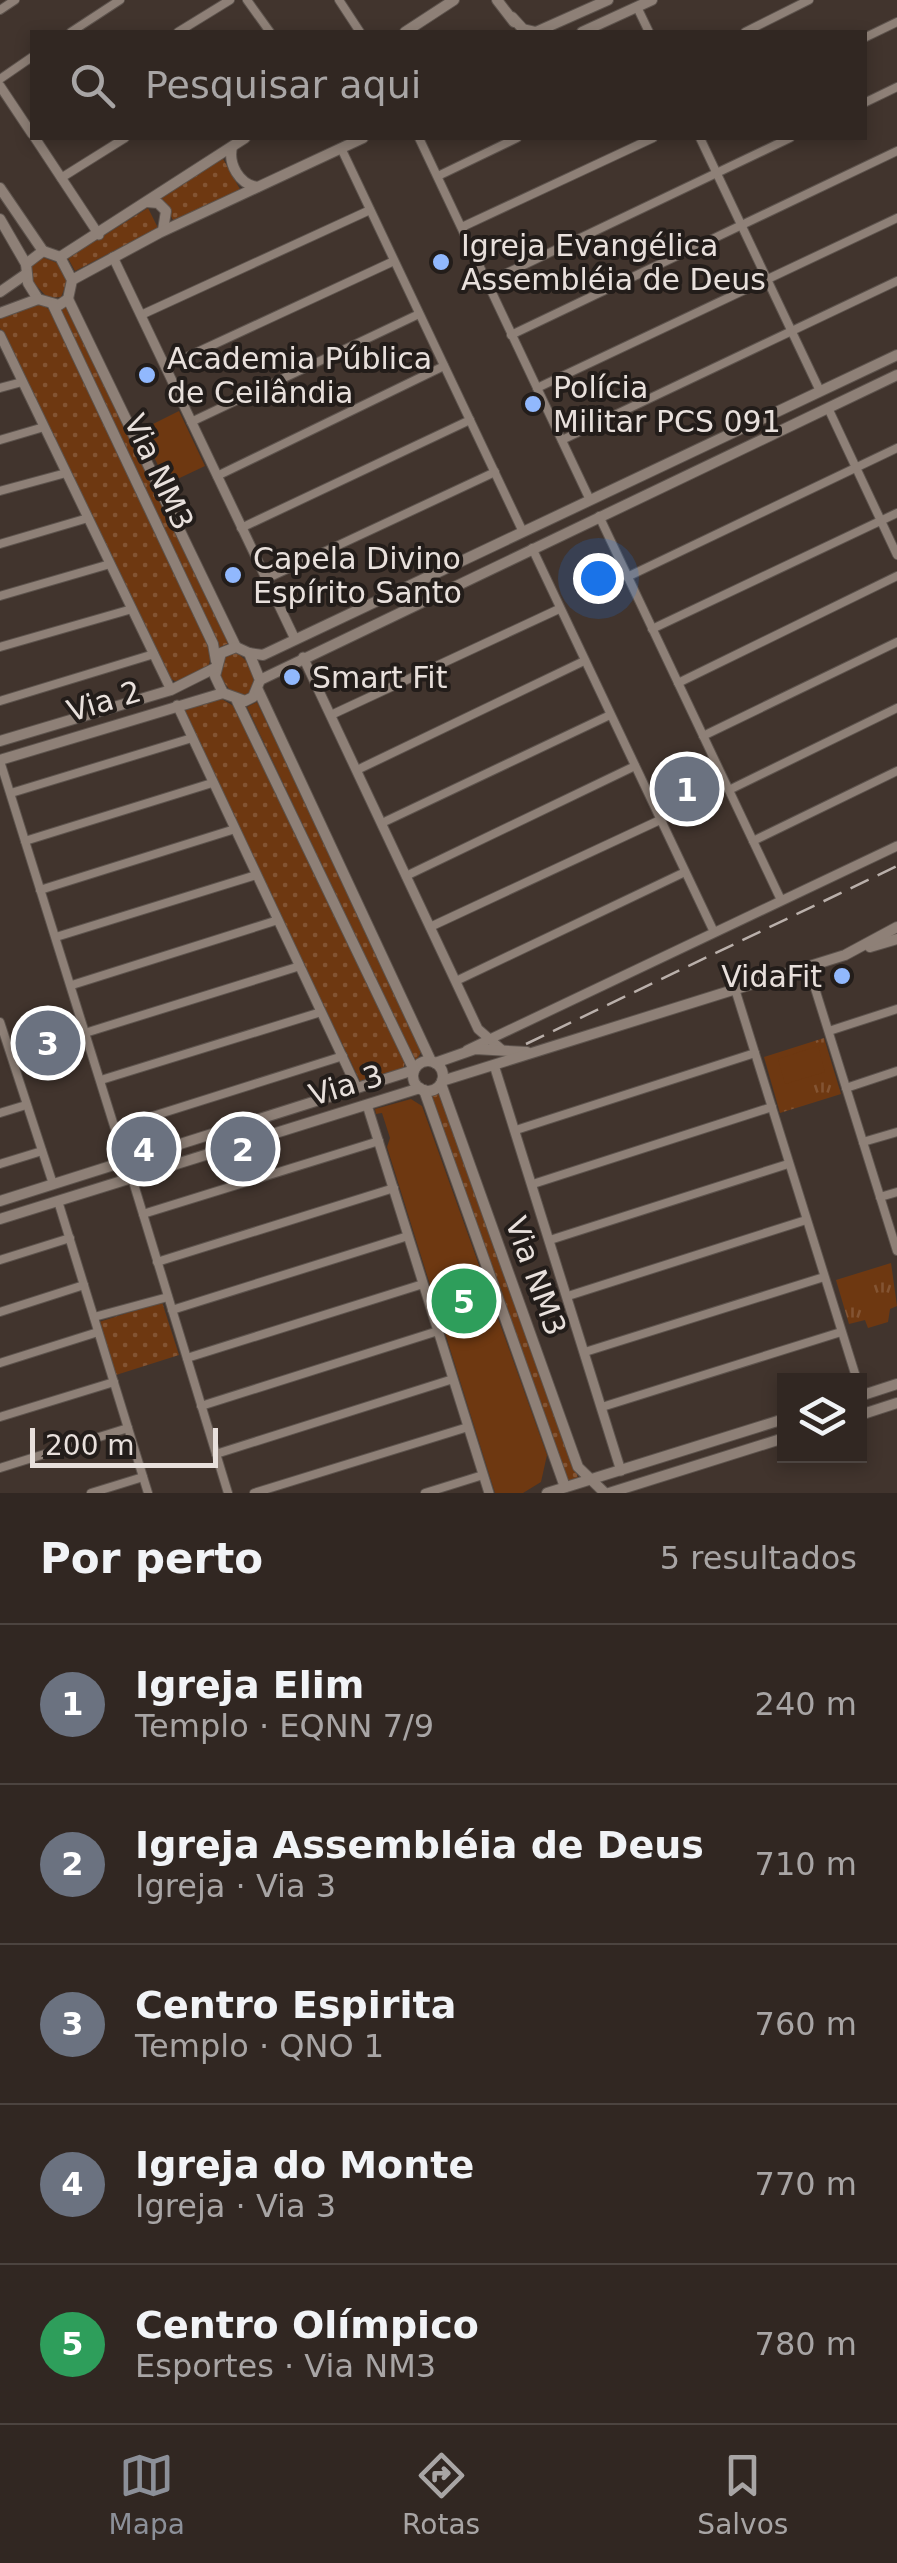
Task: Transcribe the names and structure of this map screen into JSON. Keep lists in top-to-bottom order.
{
  "streets": {
    "main road": ["Via NM3", "Via 2", "Via 3"]
  },
  "crossings": [
    ["Via NM3", "Via 2"],
    ["Via NM3", "Via 3"]
  ],
  "places": [
    "Igreja Evangélica Assembléia de Deus",
    "Academia Pública de Ceilândia",
    "Polícia Militar PCS 091",
    "Capela Divino Espírito Santo",
    "Smart Fit",
    "VidaFit"
  ],
  "scale_bar": "200 m",
  "page": {
    "search": "Pesquisar aqui",
    "pins": [
      "1",
      "3",
      "2",
      "4",
      "5"
    ],
    "scale": "200 m",
    "heading": ["Por perto", "5 resultados"],
    "list": [
      {
        "mark": "1",
        "name": "Igreja Elim",
        "note": "Templo · EQNN 7/9",
        "value": "240 m"
      },
      {
        "mark": "2",
        "name": "Igreja Assembléia de Deus",
        "note": "Igreja · Via 3",
        "value": "710 m"
      },
      {
        "mark": "3",
        "name": "Centro Espirita",
        "note": "Templo · QNO 1",
        "value": "760 m"
      },
      {
        "mark": "4",
        "name": "Igreja do Monte",
        "note": "Igreja · Via 3",
        "value": "770 m"
      },
      {
        "mark": "5",
        "name": "Centro Olímpico",
        "note": "Esportes · Via NM3",
        "value": "780 m"
      }
    ],
    "nav": ["Mapa", "Rotas", "Salvos"]
  }
}
